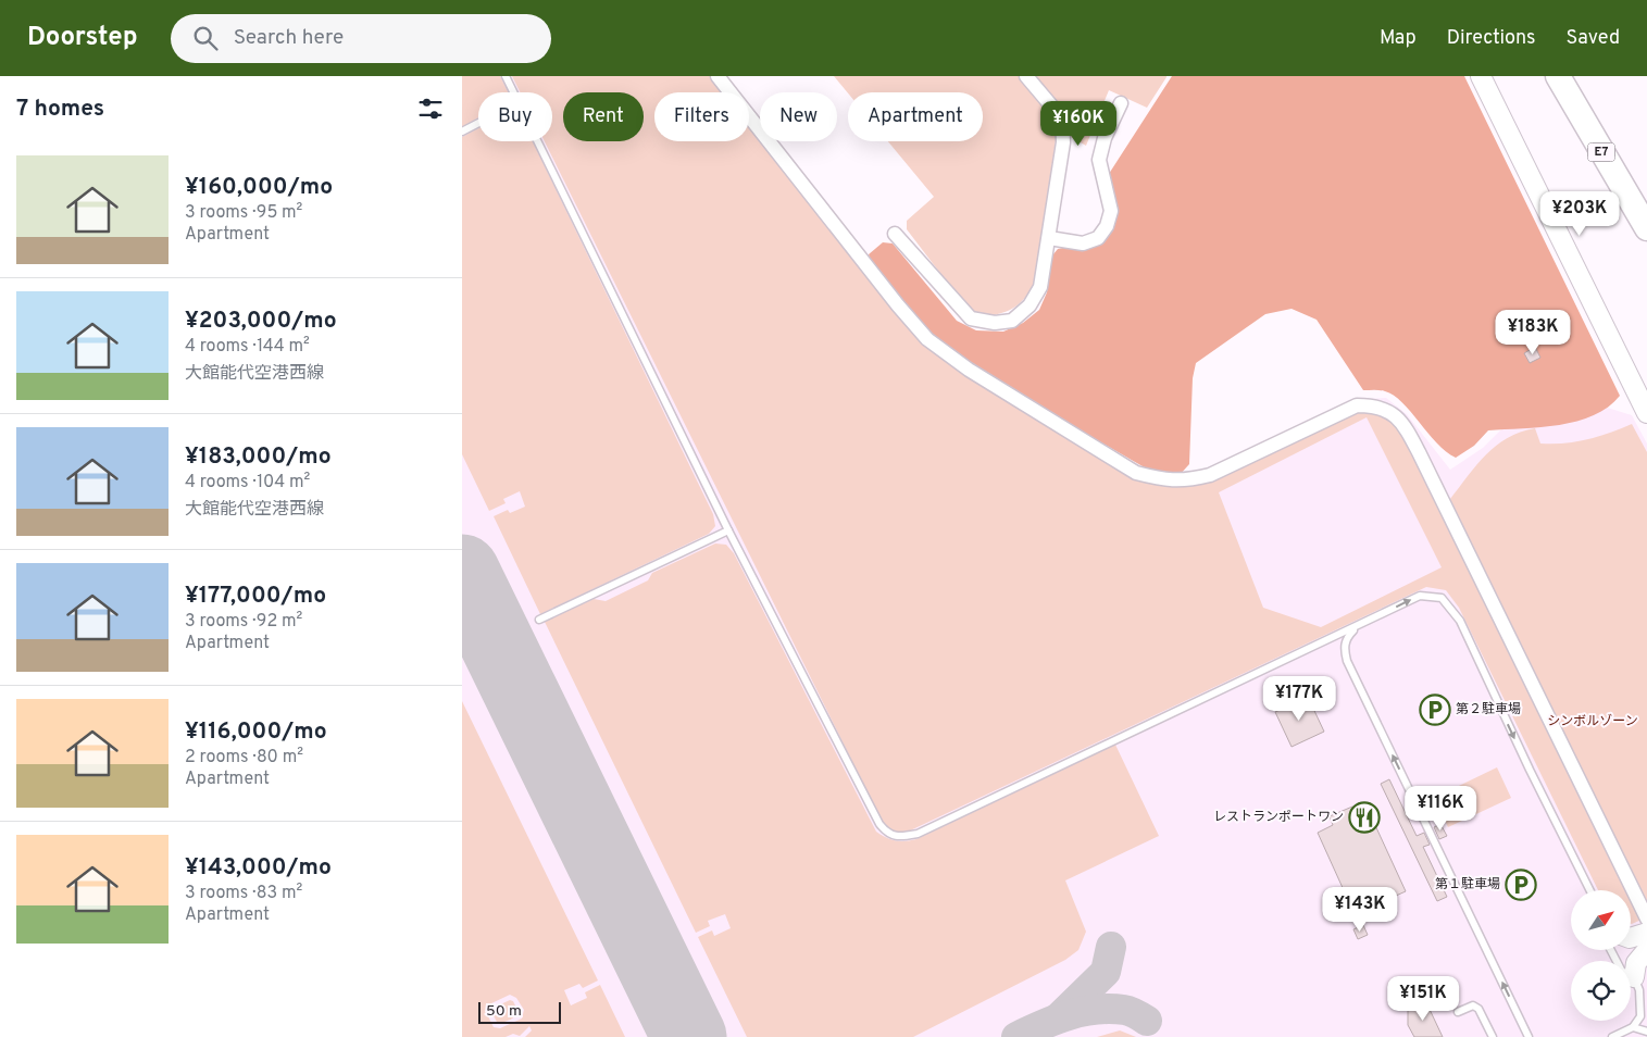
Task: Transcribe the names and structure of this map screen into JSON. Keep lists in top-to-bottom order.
{
  "streets": {
    "highway": ["E7"]
  },
  "parks": ["シンボルゾーン"],
  "places": {
    "parking": ["第２駐車場", "第１駐車場"],
    "restaurant": ["レストランポートワン"]
  },
  "scale_bar": "50 m",
  "north": "top right",
  "page": {
    "header": "Doorstep",
    "search": "Search here",
    "nav": ["Map", "Directions", "Saved"],
    "heading": "7 homes",
    "chip": [
      "Buy",
      "Rent",
      "Filters",
      "New",
      "Apartment"
    ],
    "price": [
      "¥160K",
      "¥203K",
      "¥183K",
      "¥177K",
      "¥116K",
      "¥143K",
      "¥151K"
    ],
    "list": [
      {
        "name": "¥160,000/mo",
        "note": "3 rooms · 95 m² · Apartment"
      },
      {
        "name": "¥203,000/mo",
        "note": "4 rooms · 144 m² · 大館能代空港西線"
      },
      {
        "name": "¥183,000/mo",
        "note": "4 rooms · 104 m² · 大館能代空港西線"
      },
      {
        "name": "¥177,000/mo",
        "note": "3 rooms · 92 m² · Apartment"
      },
      {
        "name": "¥116,000/mo",
        "note": "2 rooms · 80 m² · Apartment"
      },
      {
        "name": "¥143,000/mo",
        "note": "3 rooms · 83 m² · Apartment"
      }
    ],
    "scale": "50 m"
  }
}
